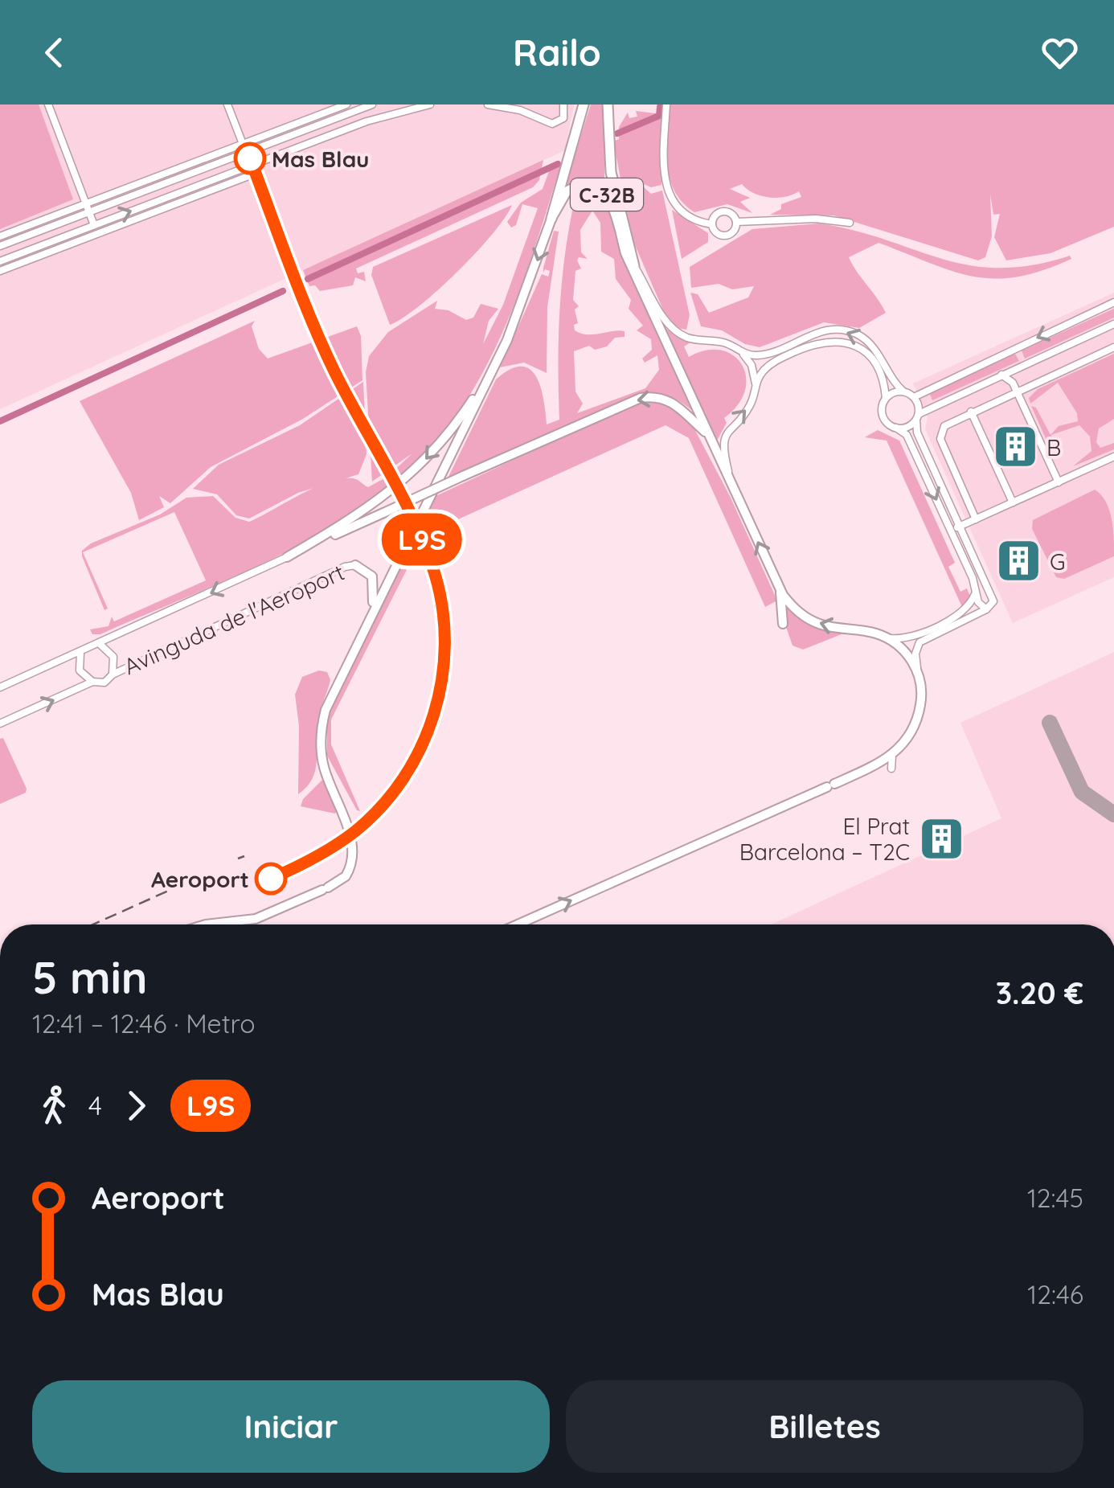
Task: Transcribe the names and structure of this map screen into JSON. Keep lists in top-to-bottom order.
{
  "streets": {
    "highway": ["C-32B"],
    "street": ["Avinguda de l'Aeroport"]
  },
  "places": {
    "other": ["Mas Blau", "Aeroport"],
    "building": ["B", "G", "El Prat Barcelona – T2C"]
  },
  "lines": ["metro line L9S"],
  "page": {
    "header": "Railo",
    "on_map": "L9S",
    "heading": ["5 min", "12:41 – 12:46 · Metro", "3.20 €"],
    "legs": ["4", "L9S"],
    "list": [
      {
        "name": "Aeroport",
        "value": "12:45"
      },
      {
        "name": "Mas Blau",
        "value": "12:46"
      }
    ],
    "buttons": ["Iniciar", "Billetes"]
  }
}
